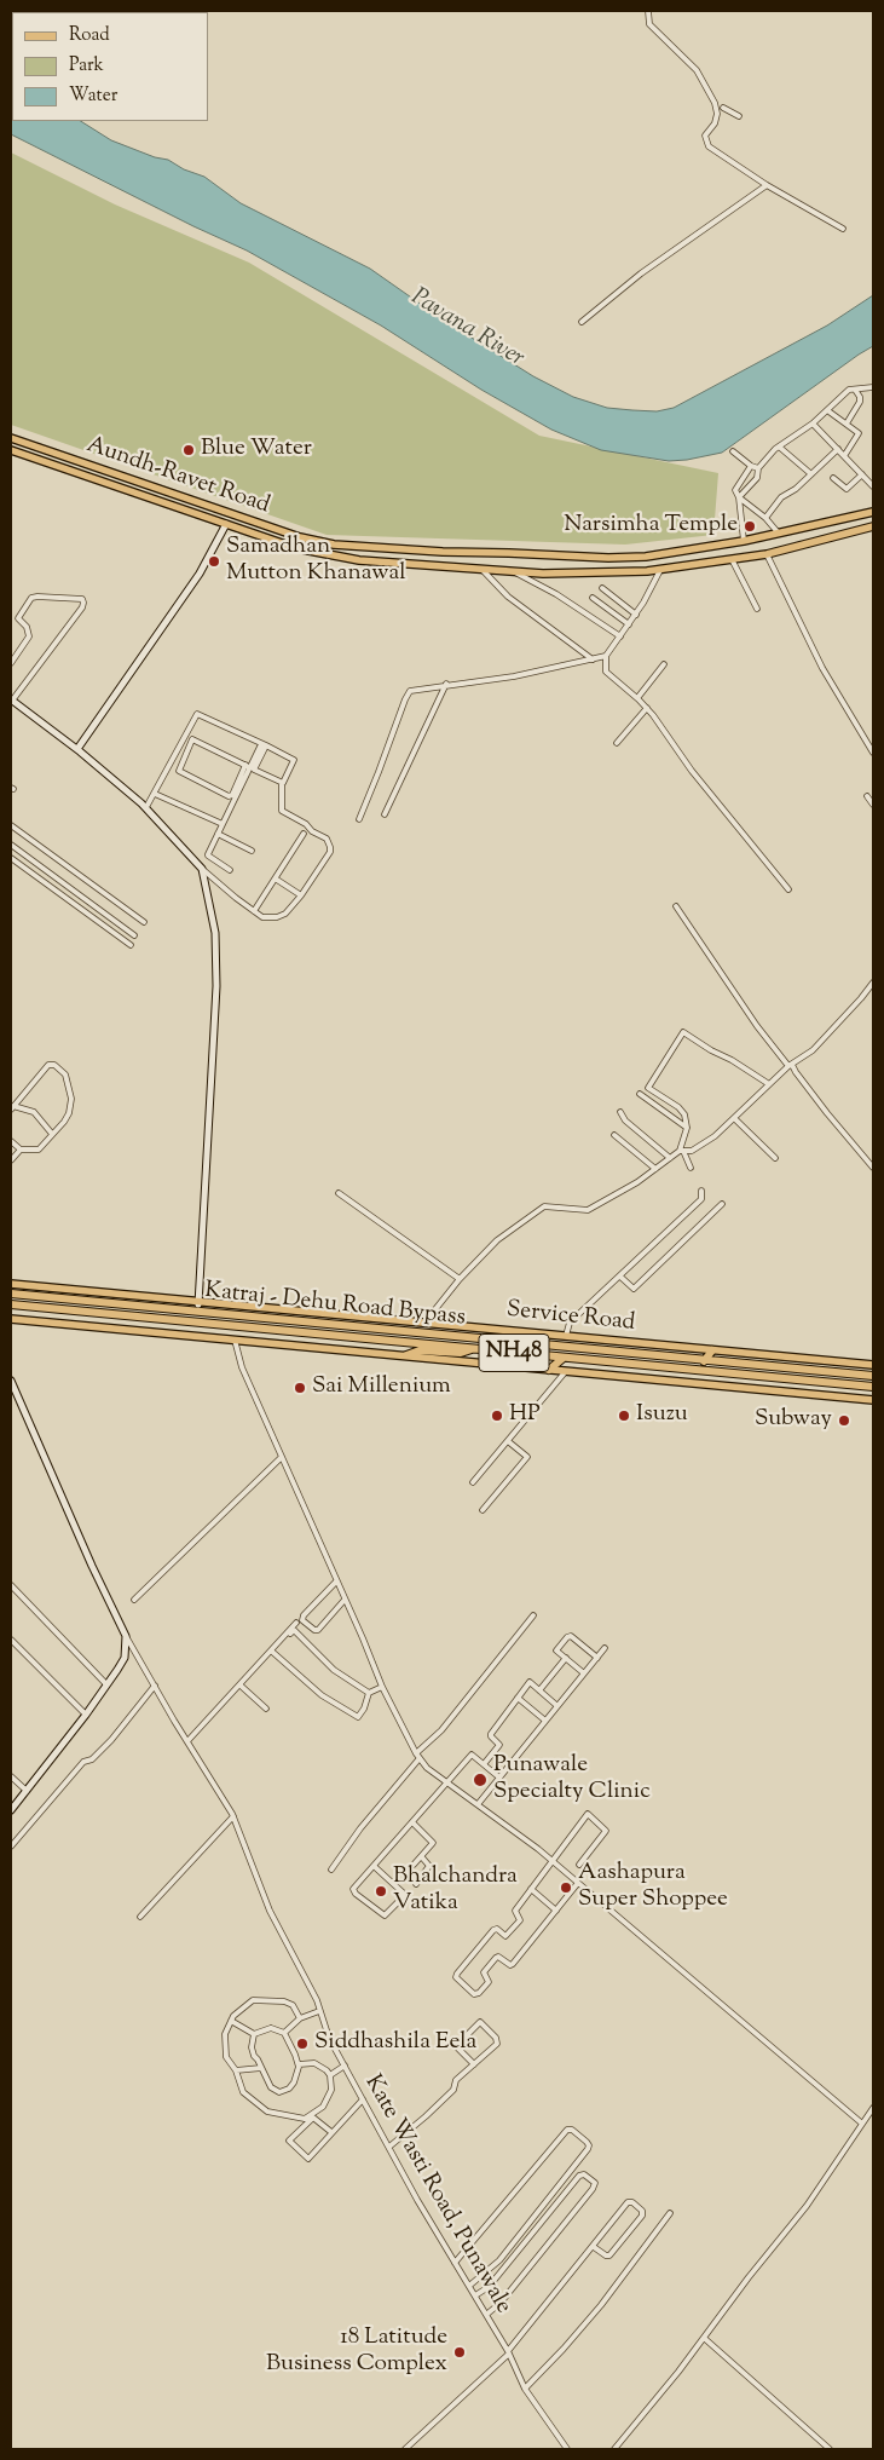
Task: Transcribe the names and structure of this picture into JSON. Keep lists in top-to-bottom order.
{
  "streets": {
    "highway": ["Katraj - Dehu Road Bypass", "NH48"],
    "main road": ["Aundh-Ravet Road", "Service Road"],
    "street": ["Kate Wasti Road, Punawale"]
  },
  "water": ["Pavana River"],
  "places": [
    "Blue Water",
    "Narsimha Temple",
    "Samadhan Mutton Khanawal",
    "Sai Millenium",
    "HP",
    "Isuzu",
    "Subway",
    "Punawale Specialty Clinic",
    "Aashapura Super Shoppee",
    "Bhalchandra Vatika",
    "Siddhashila Eela",
    "18 Latitude Business Complex"
  ],
  "legend": ["Road", "Park", "Water"]
}
